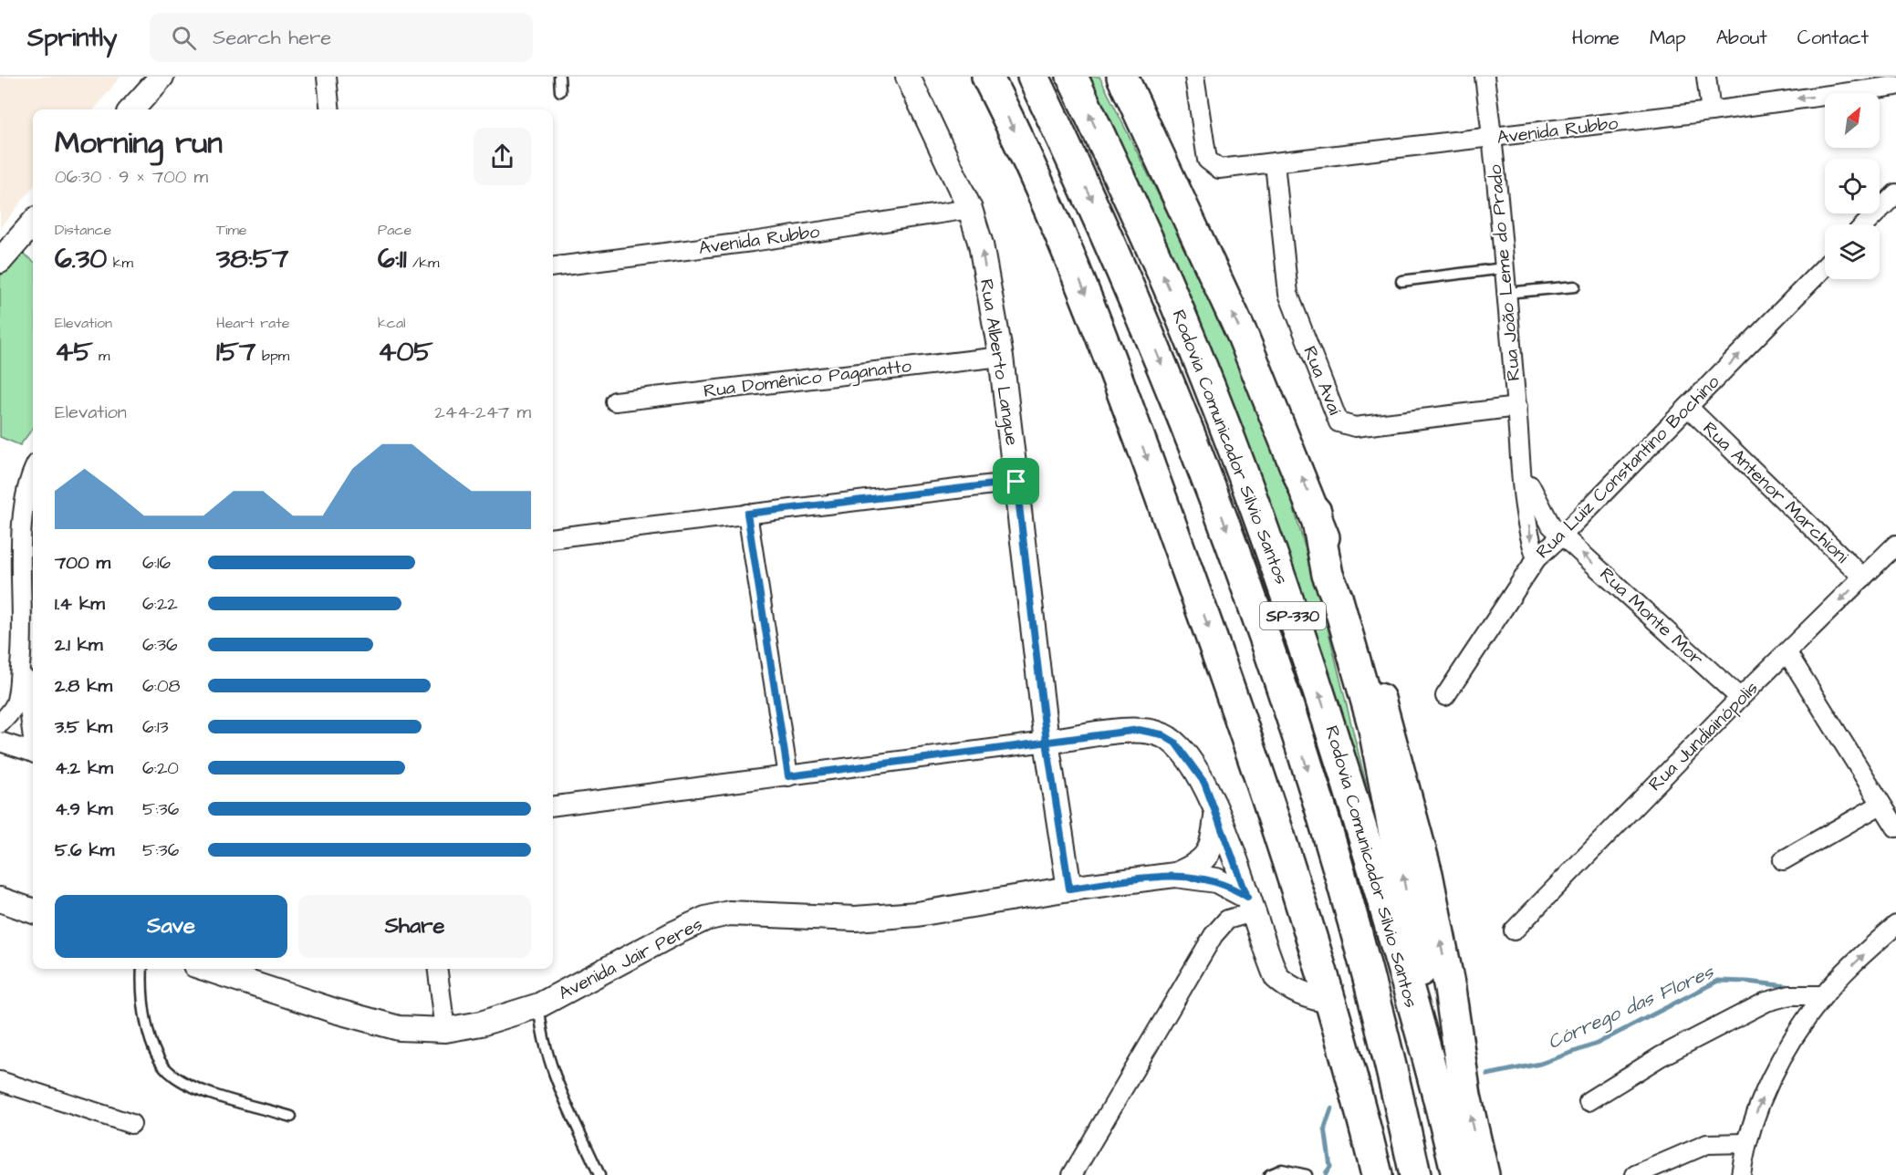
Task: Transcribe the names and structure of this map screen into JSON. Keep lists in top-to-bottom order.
{
  "streets": {
    "highway": ["Rodovia Comunicador Silvio Santos", "SP-330"],
    "street": [
      "Avenida Rubbo",
      "Rua João Leme do Prado",
      "Rua Alberto Langue",
      "Rua Domênico Paganatto",
      "Rua Avaí",
      "Rua Luiz Constantino Bochino",
      "Rua Antenor Marchioni",
      "Rua Monte Mor",
      "Rua Jundiainópolis",
      "Avenida Jair Peres"
    ]
  },
  "crossings": [
    ["Avenida Rubbo", "Rua João Leme do Prado"],
    ["Avenida Rubbo", "Rua Alberto Langue"],
    ["Avenida Rubbo", "Rua Avaí"],
    ["Rua João Leme do Prado", "Rua Avaí"],
    ["Rua João Leme do Prado", "Rua Luiz Constantino Bochino"],
    ["Rua João Leme do Prado", "Rua Monte Mor"],
    ["Rua Alberto Langue", "Rua Domênico Paganatto"],
    ["Rua Alberto Langue", "Avenida Jair Peres"],
    ["Rua Luiz Constantino Bochino", "Rua Antenor Marchioni"],
    ["Rua Luiz Constantino Bochino", "Rua Monte Mor"],
    ["Rua Antenor Marchioni", "Rua Jundiainópolis"],
    ["Rua Monte Mor", "Rua Jundiainópolis"]
  ],
  "one_way": ["Rua Monte Mor"],
  "water": ["Córrego das Flores"],
  "north": "top right",
  "page": {
    "header": "Sprintly",
    "search": "Search here",
    "nav": [
      "Home",
      "Map",
      "About",
      "Contact"
    ],
    "heading": ["Morning run", "06:30 · 9 × 700 m"],
    "stats": [
      ["Distance", "6.30 km"],
      ["Time", "38:57"],
      ["Pace", "6:11 /km"],
      ["Elevation", "45 m"],
      ["Heart rate", "157 bpm"],
      ["kcal", "405"]
    ],
    "chart": ["Elevation", "244–247 m"],
    "list": [
      {
        "name": "700 m",
        "note": "6:16"
      },
      {
        "name": "1.4 km",
        "note": "6:22"
      },
      {
        "name": "2.1 km",
        "note": "6:36"
      },
      {
        "name": "2.8 km",
        "note": "6:08"
      },
      {
        "name": "3.5 km",
        "note": "6:13"
      },
      {
        "name": "4.2 km",
        "note": "6:20"
      },
      {
        "name": "4.9 km",
        "note": "5:36"
      },
      {
        "name": "5.6 km",
        "note": "5:36"
      }
    ],
    "buttons": ["Save", "Share"]
  }
}
